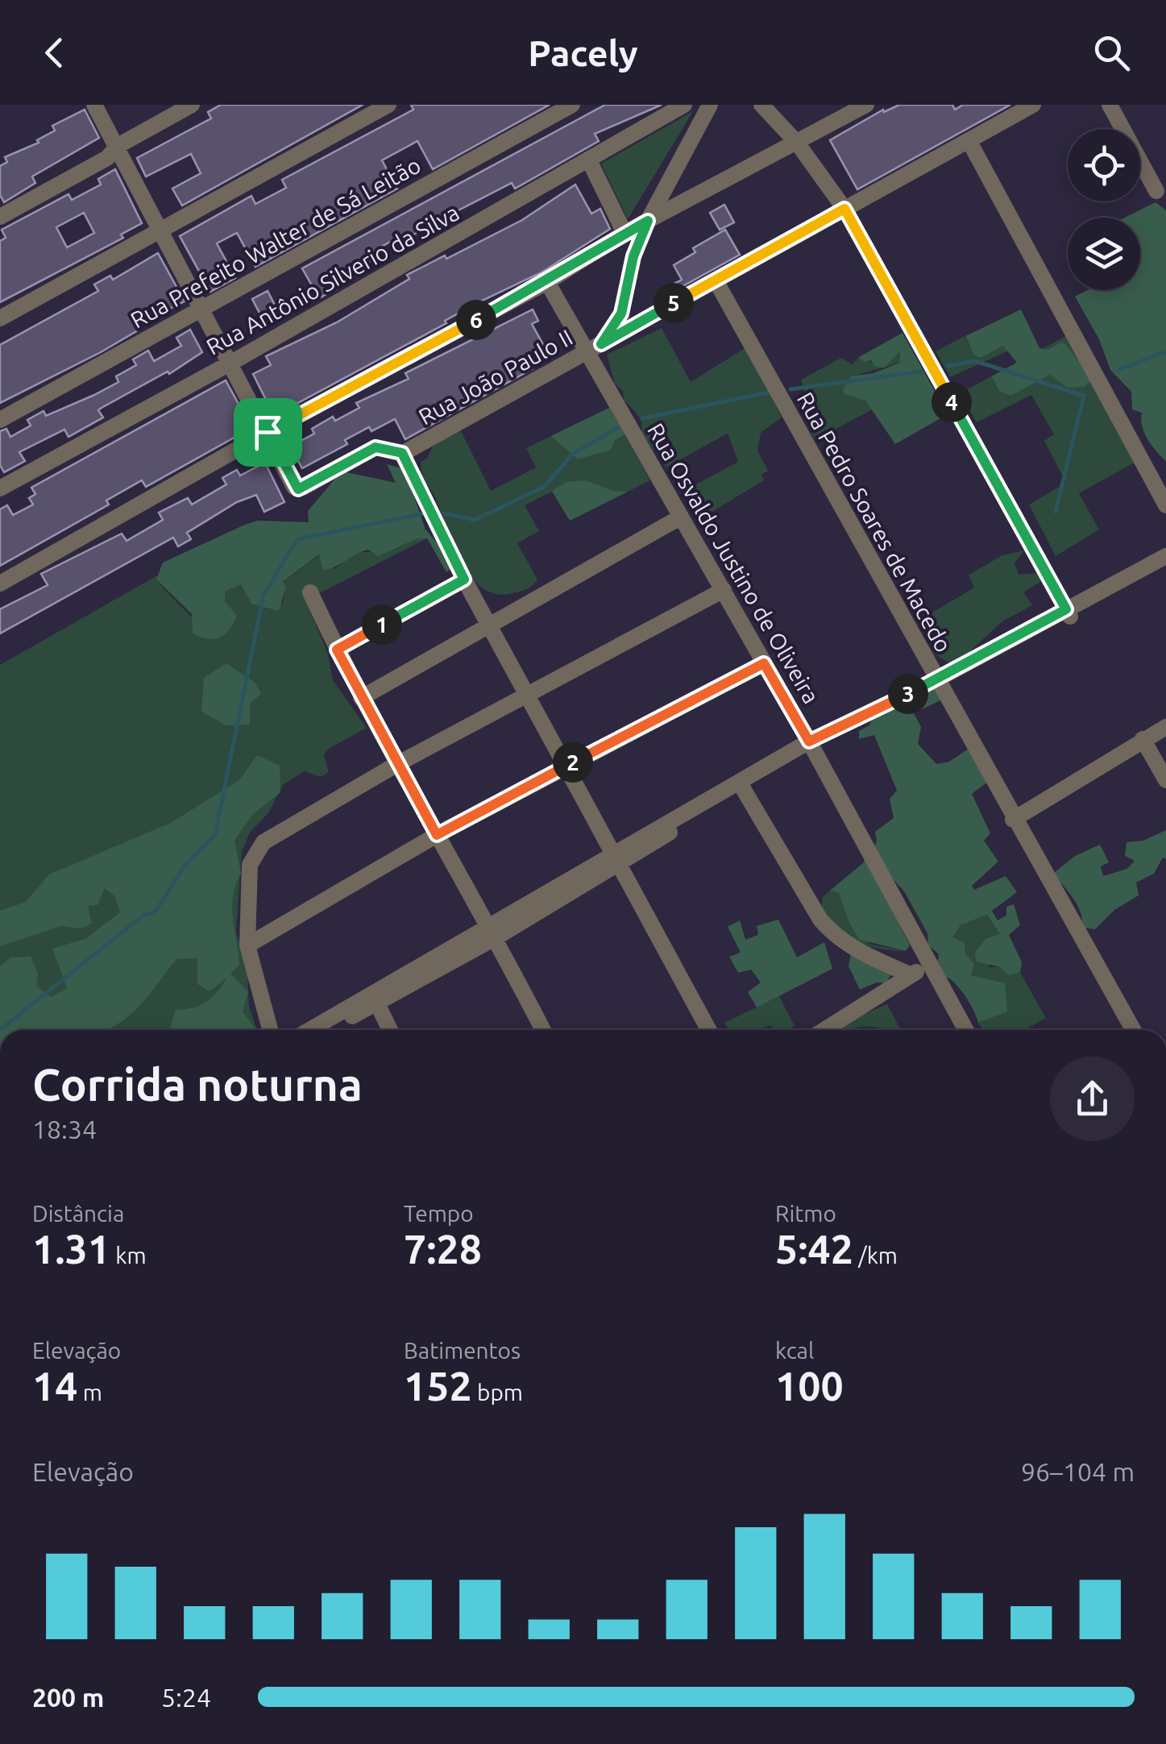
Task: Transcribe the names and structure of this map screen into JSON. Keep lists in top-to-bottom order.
{
  "streets": {
    "street": [
      "Rua Prefeito Walter de Sá Leitão",
      "Rua Antônio Silverio da Silva",
      "Rua João Paulo II",
      "Rua Pedro Soares de Macedo",
      "Rua Osvaldo Justino de Oliveira"
    ]
  },
  "crossings": [
    ["Rua João Paulo II", "Rua Pedro Soares de Macedo"],
    ["Rua João Paulo II", "Rua Osvaldo Justino de Oliveira"]
  ],
  "page": {
    "header": "Pacely",
    "pins": [
      "5",
      "6",
      "4",
      "1",
      "3",
      "2"
    ],
    "heading": ["Corrida noturna", "18:34"],
    "stats": [
      ["Distância", "1.31 km"],
      ["Tempo", "7:28"],
      ["Ritmo", "5:42 /km"],
      ["Elevação", "14 m"],
      ["Batimentos", "152 bpm"],
      ["kcal", "100"]
    ],
    "chart": ["Elevação", "96–104 m"],
    "list": [
      {
        "name": "200 m",
        "note": "5:24"
      }
    ]
  }
}
